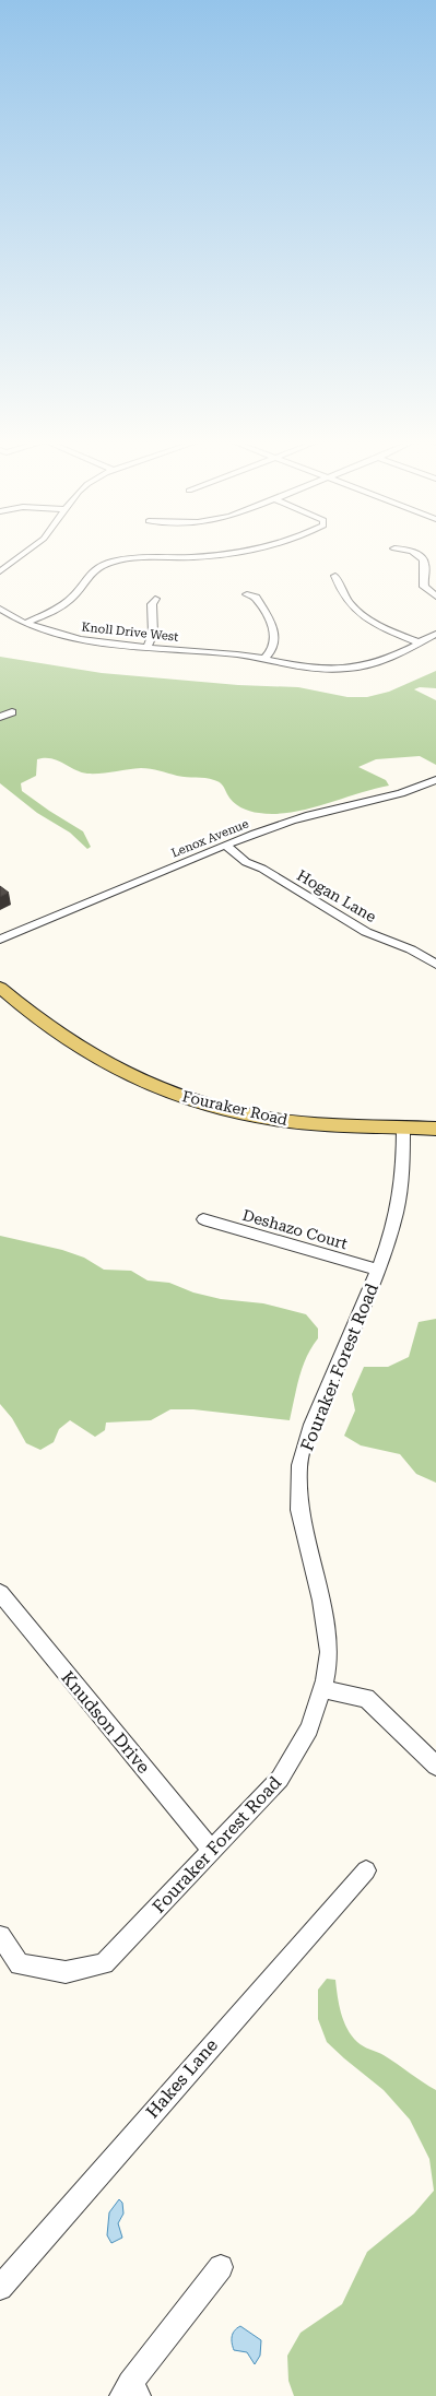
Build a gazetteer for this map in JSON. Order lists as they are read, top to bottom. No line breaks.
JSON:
{"streets":{"main road":["Fouraker Road"],"street":["Knoll Drive West","Lenox Avenue","Hogan Lane","Deshazo Court","Fouraker Forest Road","Knudson Drive","Hakes Lane"]},"crossings":[["Lenox Avenue","Hogan Lane"],["Fouraker Road","Fouraker Forest Road"],["Deshazo Court","Fouraker Forest Road"],["Fouraker Forest Road","Knudson Drive"]]}
